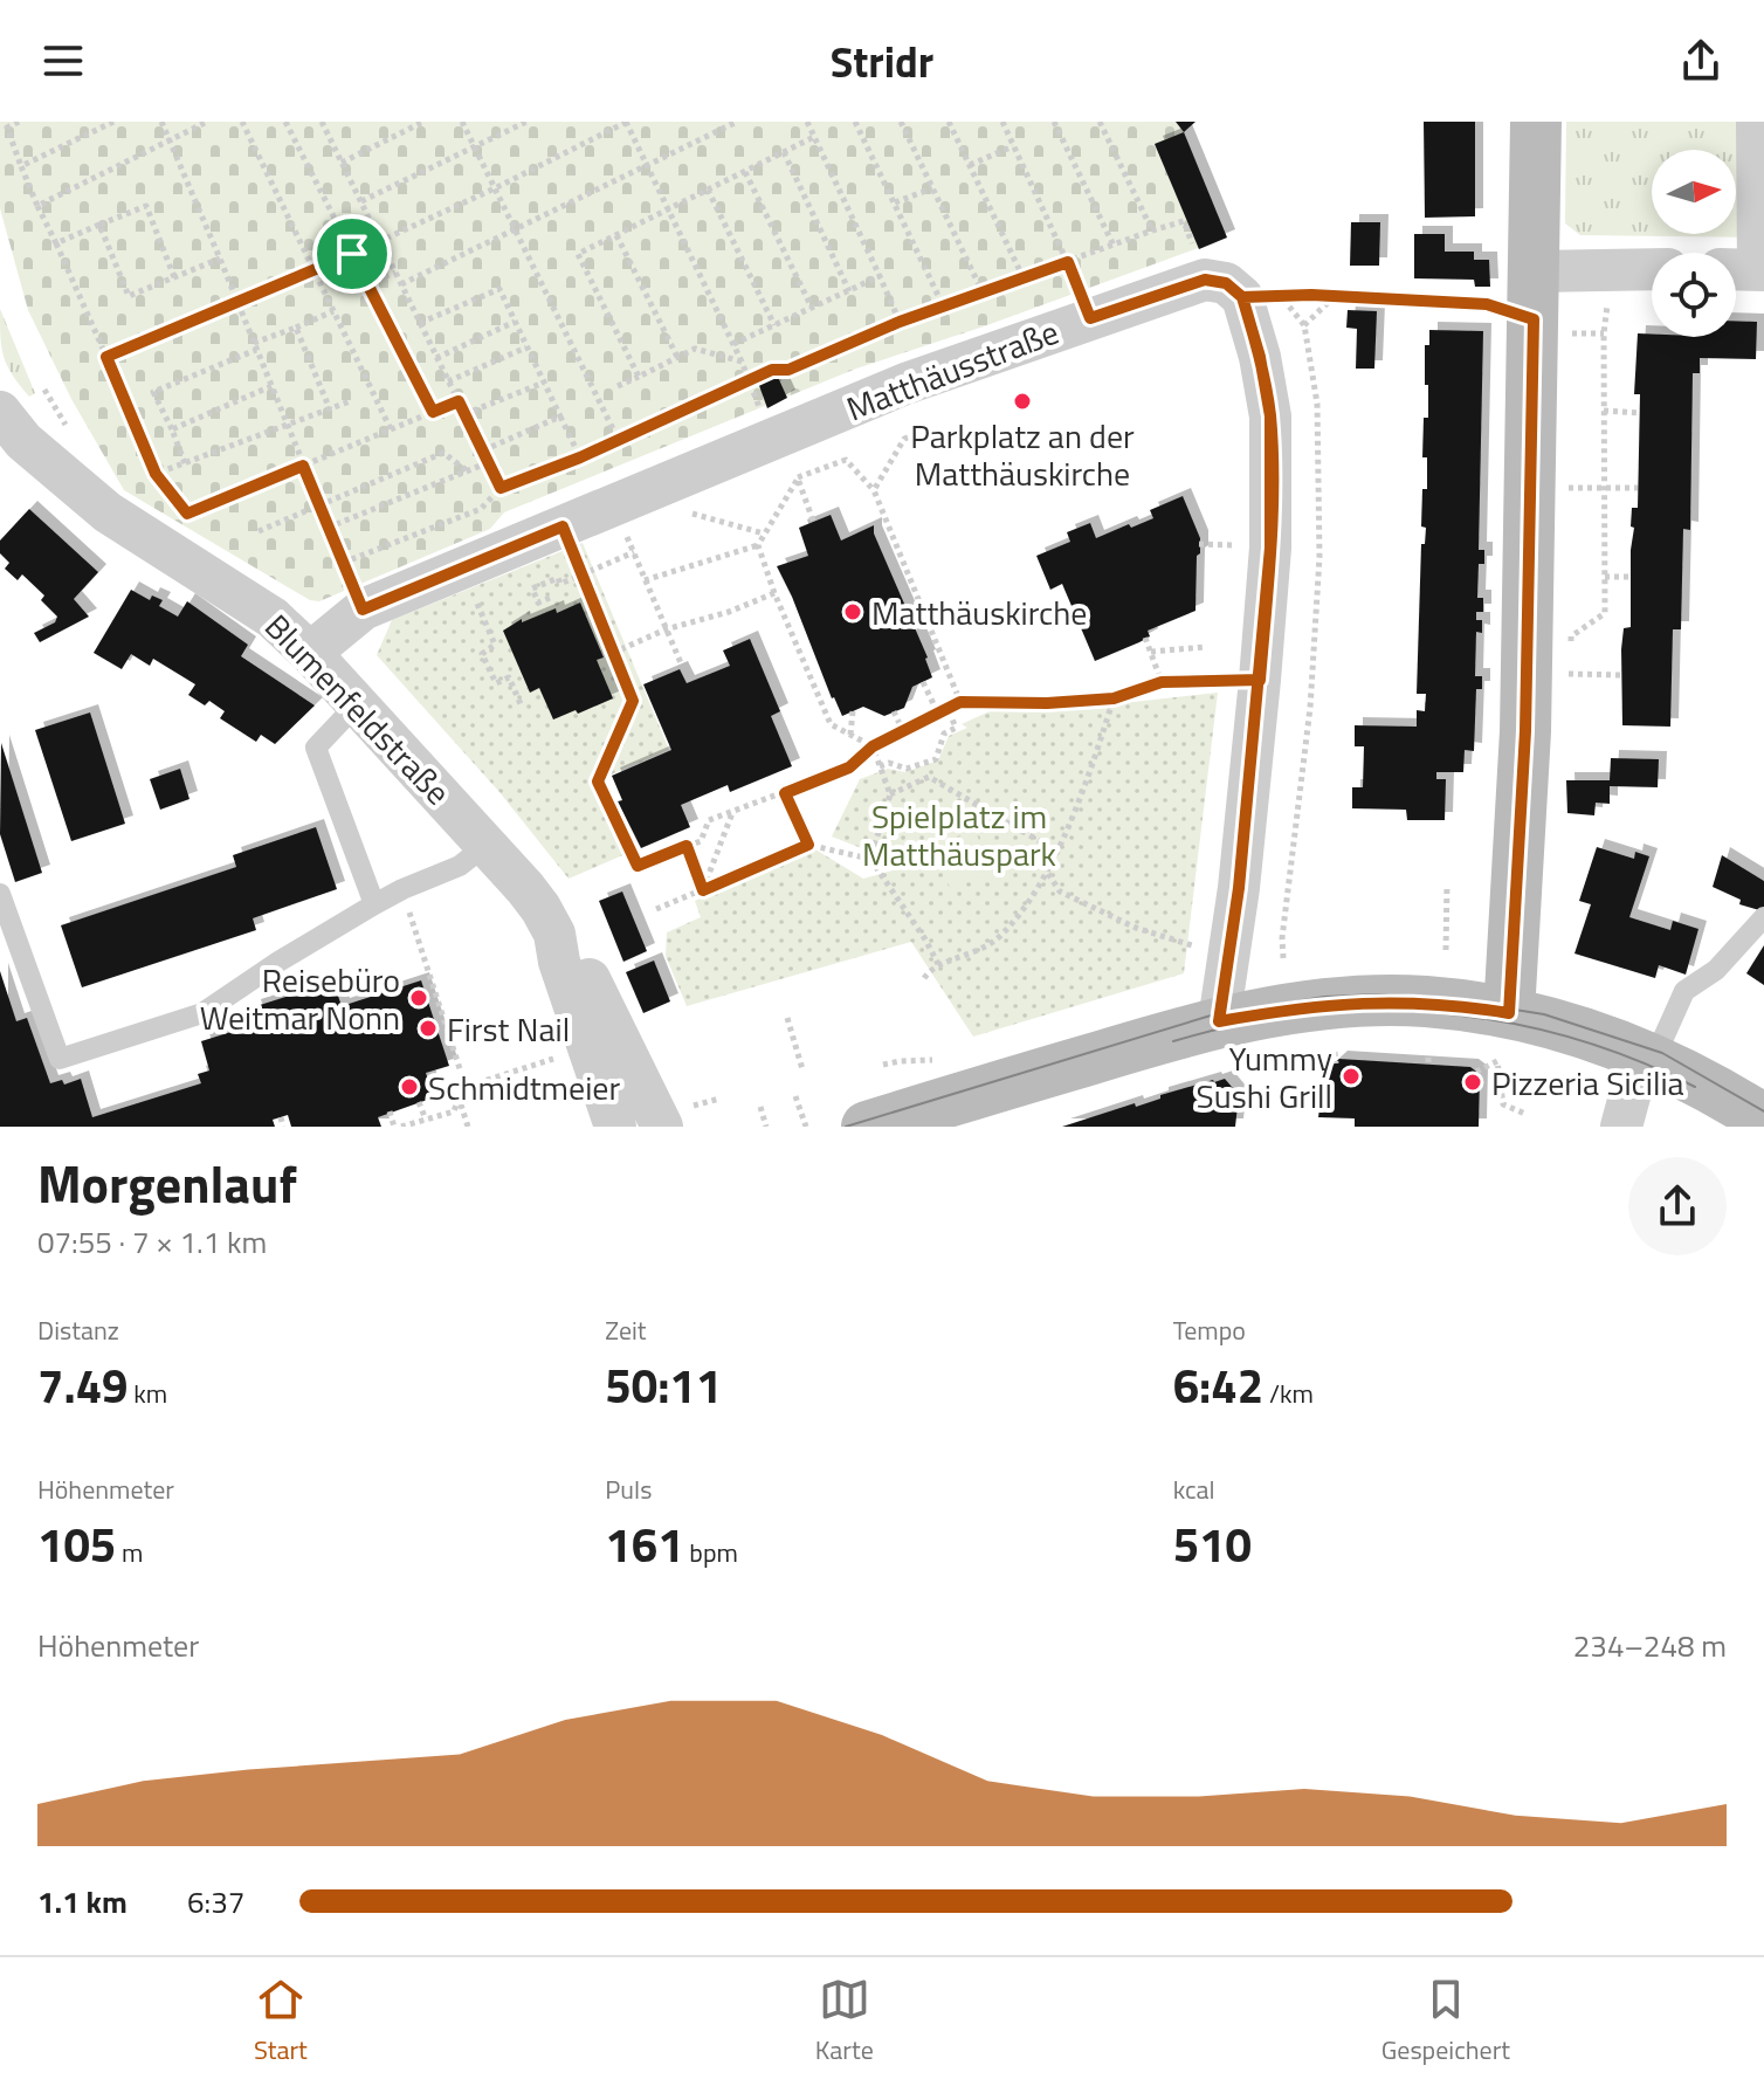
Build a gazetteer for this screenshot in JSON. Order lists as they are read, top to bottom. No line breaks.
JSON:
{"streets":{"street":["Matthäusstraße","Blumenfeldstraße"]},"crossings":[["Matthäusstraße","Blumenfeldstraße"]],"parks":["Spielplatz im Matthäuspark"],"places":["Parkplatz an der Matthäuskirche","Matthäuskirche","Reisebüro Weitmar Nonn","First Nail","Yummy Sushi Grill","Pizzeria Sicilia","Schmidtmeier"],"north":"right","page":{"header":"Stridr","heading":["Morgenlauf","07:55 · 7 × 1.1 km"],"stats":[["Distanz","7.49 km"],["Zeit","50:11"],["Tempo","6:42 /km"],["Höhenmeter","105 m"],["Puls","161 bpm"],["kcal","510"]],"chart":["Höhenmeter","234–248 m"],"list":[{"name":"1.1 km","note":"6:37"}],"tabs":["Start","Karte","Gespeichert"]}}
